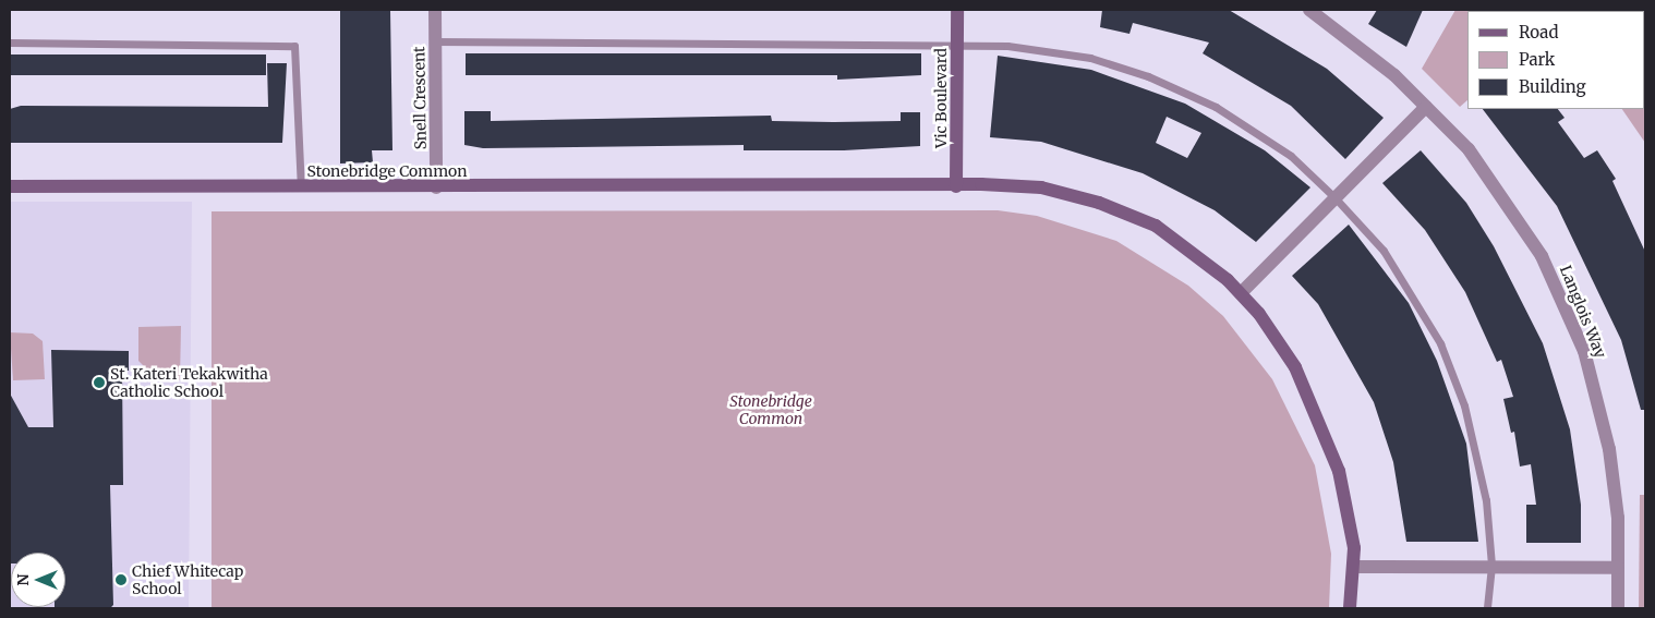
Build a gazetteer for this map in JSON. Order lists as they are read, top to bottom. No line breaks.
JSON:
{"streets":{"street":["Snell Crescent","Vic Boulevard","Stonebridge Common","Langlois Way"]},"crossings":[["Snell Crescent","Stonebridge Common"],["Vic Boulevard","Stonebridge Common"]],"parks":["Stonebridge Common"],"places":["St. Kateri Tekakwitha Catholic School","Chief Whitecap School"],"legend":["Road","Park","Building"],"north":"left"}
